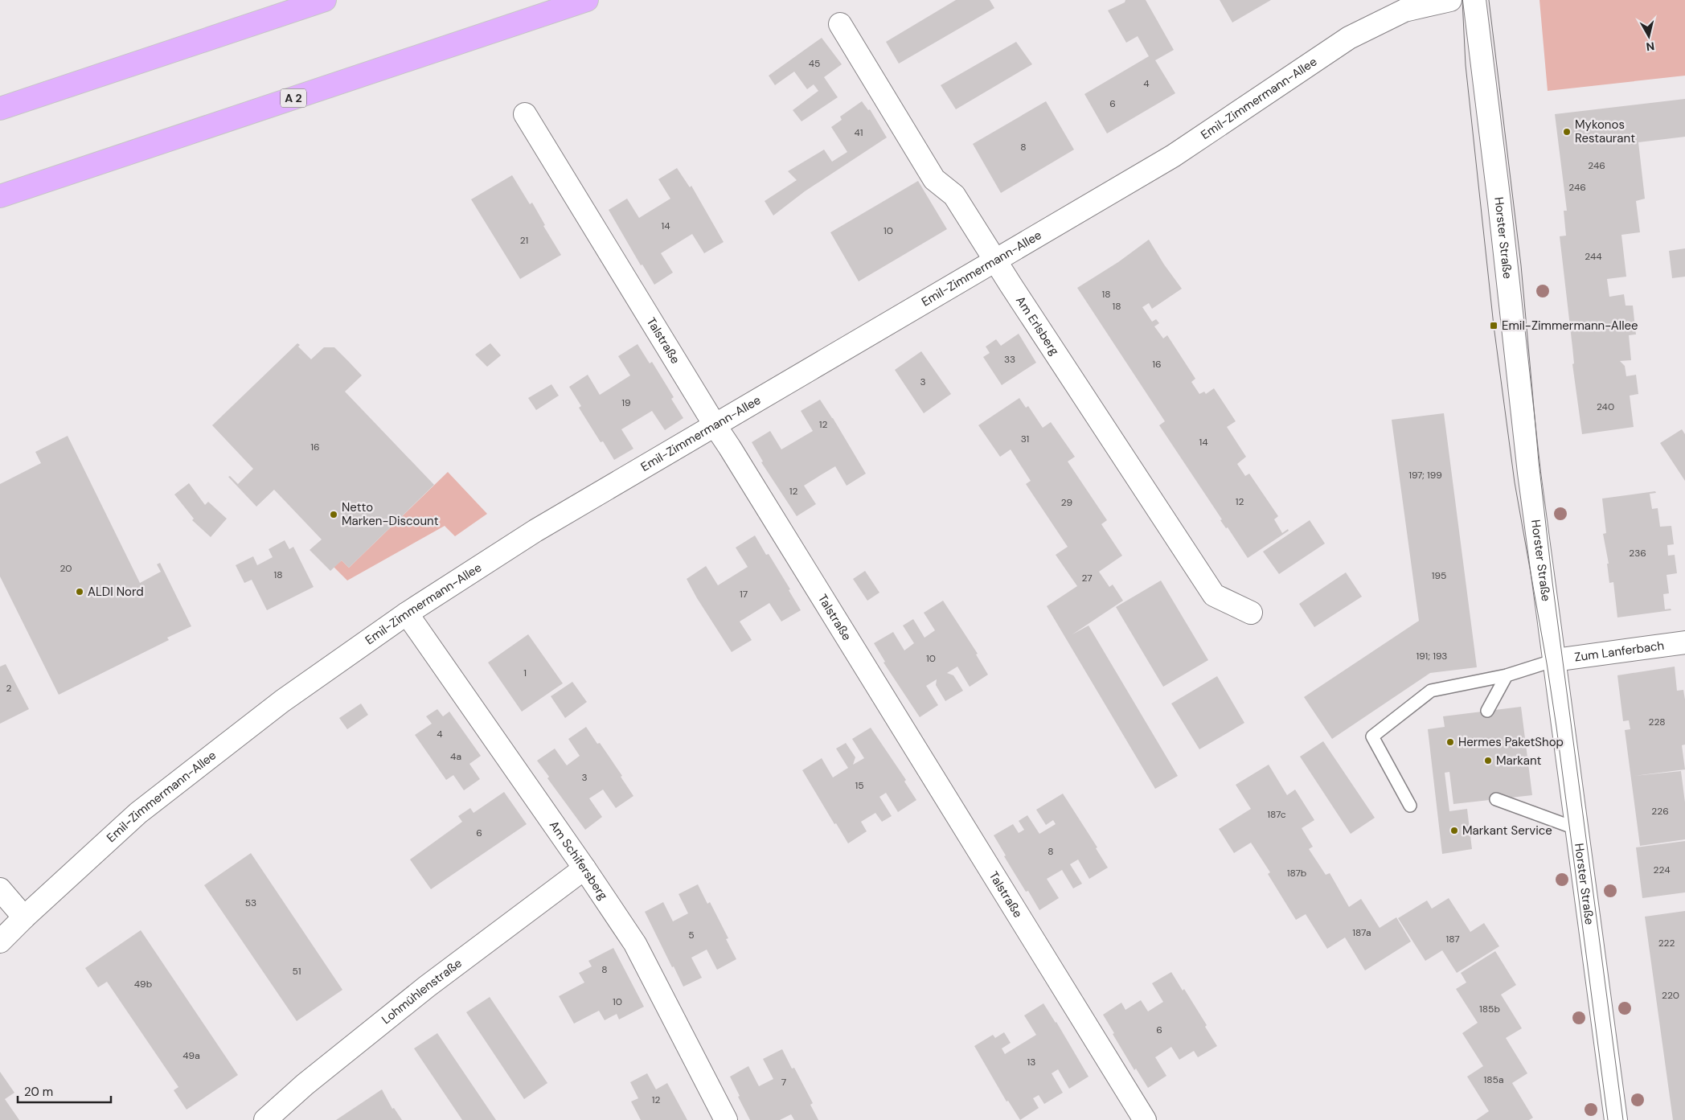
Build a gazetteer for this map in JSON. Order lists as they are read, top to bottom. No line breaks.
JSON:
{"streets":{"highway":["A 2"],"street":["Emil-Zimmermann-Allee","Horster Straße","Am Erlsberg","Talstraße","Zum Lanferbach","Am Schifersberg","Lohmühlenstraße"]},"crossings":[["Emil-Zimmermann-Allee","Am Erlsberg"],["Emil-Zimmermann-Allee","Talstraße"],["Emil-Zimmermann-Allee","Am Schifersberg"],["Horster Straße","Zum Lanferbach"],["Am Schifersberg","Lohmühlenstraße"]],"places":{"other":["Mykonos Restaurant","Netto Marken-Discount","ALDI Nord","Hermes PaketShop","Markant","Markant Service"],"transit":["Emil-Zimmermann-Allee"]},"house_numbers":["45","4","6","41","8","246","246","14","10","21","244","18","18","33","16","3","19","240","12","31","14","16","197; 199","12","12","29","236","20","18","195","27","17","191; 193","10","1","2","228","4","4a","3","15","226","187c","6","8","224","187b","53","187a","5","187","222","8","51","49b","220","10","185b","6","49a","13","185a","7","12"],"scale_bar":"20 m","north":"bottom"}
